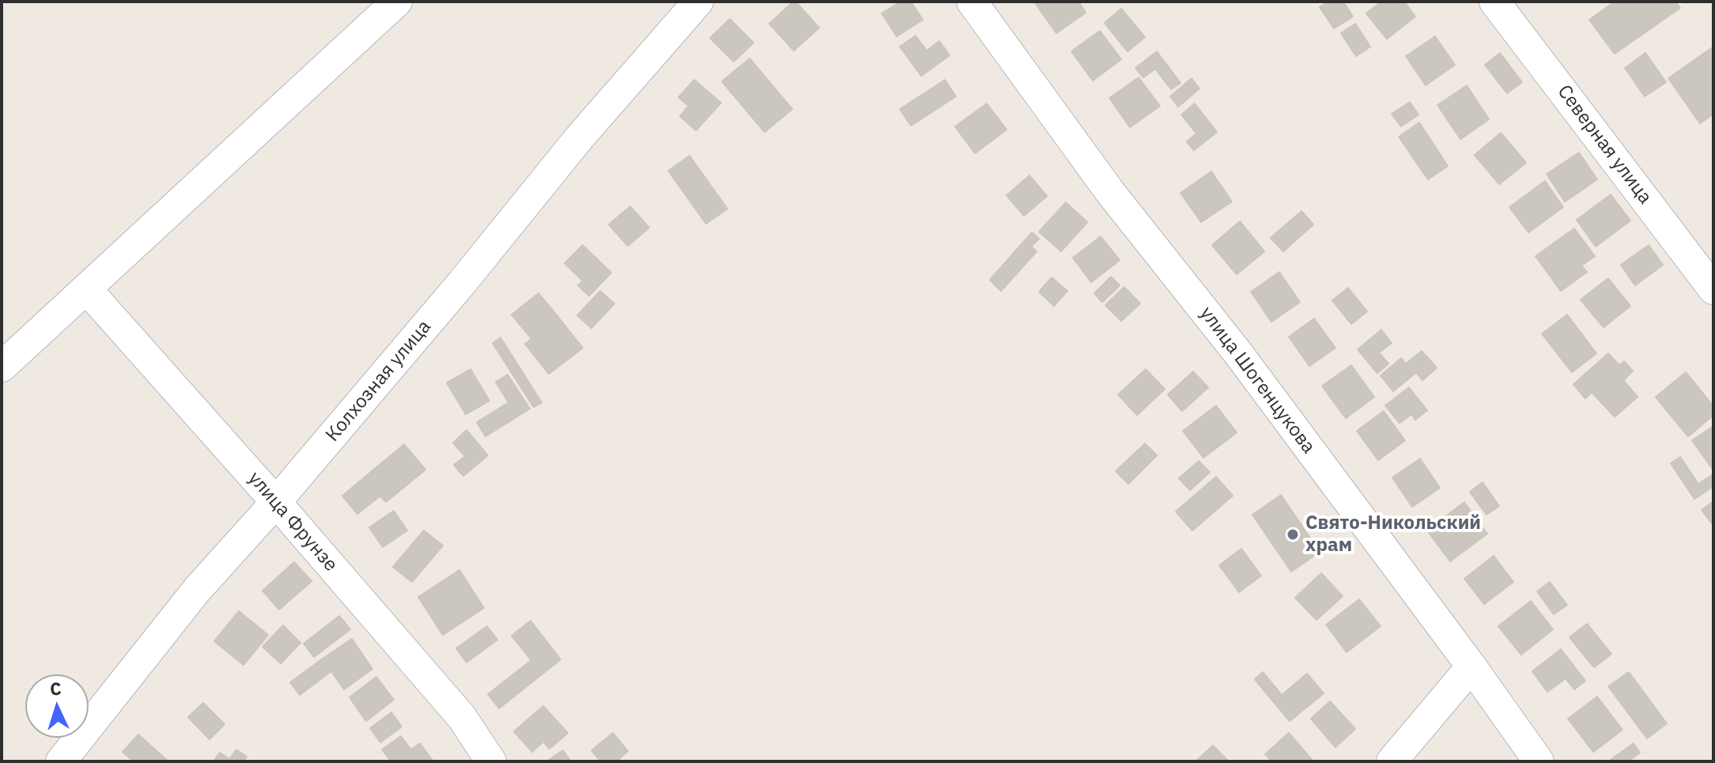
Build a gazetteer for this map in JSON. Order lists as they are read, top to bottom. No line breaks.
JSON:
{"streets":{"street":["Северная улица","улица Шогенцукова","Колхозная улица","улица Фрунзе"]},"crossings":[["Колхозная улица","улица Фрунзе"]],"places":["Свято-Никольский храм"],"north":"top"}
